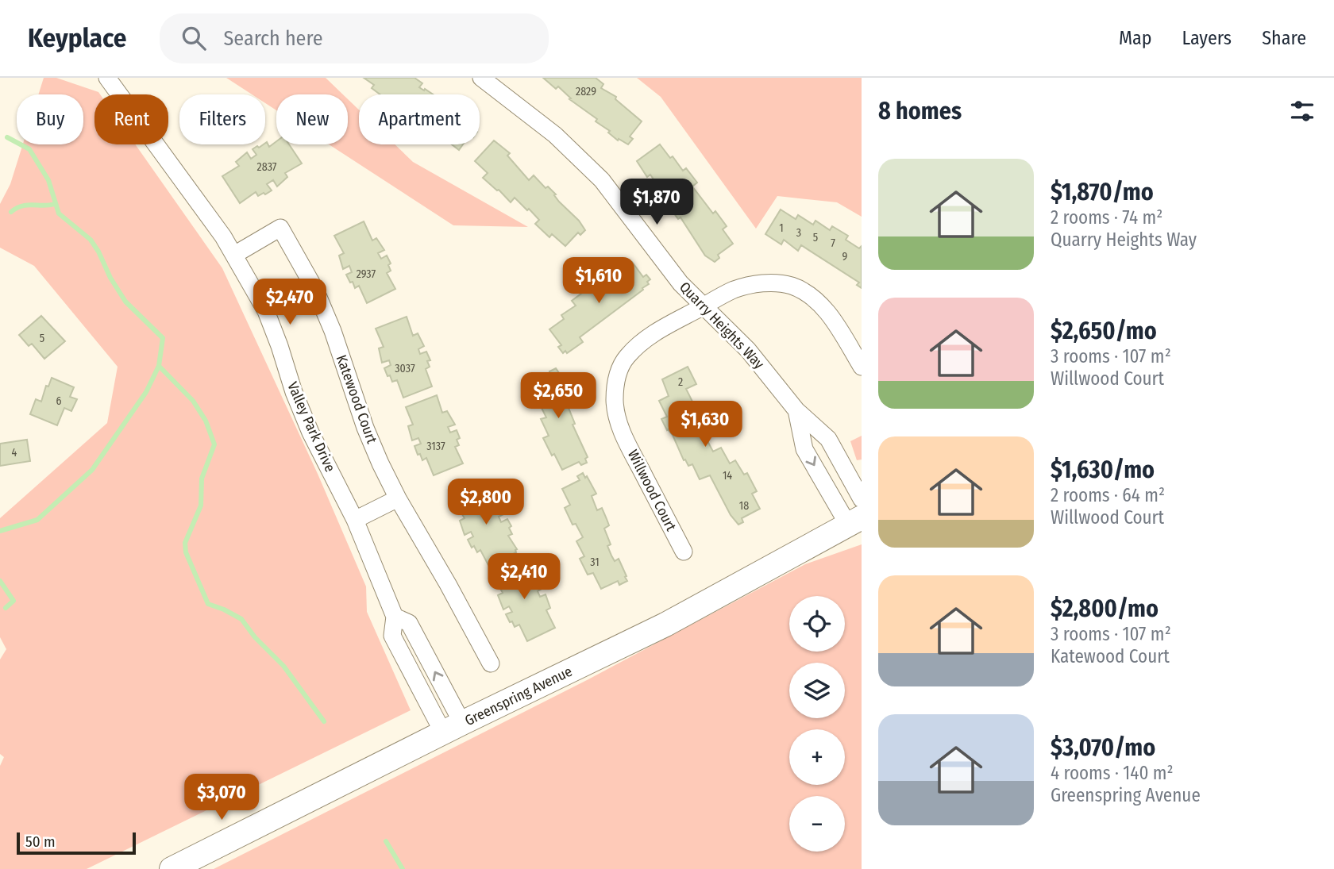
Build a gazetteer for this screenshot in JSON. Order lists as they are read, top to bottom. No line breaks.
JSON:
{"streets":{"main road":["Greenspring Avenue"],"street":["Quarry Heights Way","Katewood Court","Valley Park Drive","Willwood Court"]},"crossings":[["Quarry Heights Way","Willwood Court"],["Quarry Heights Way","Greenspring Avenue"],["Katewood Court","Valley Park Drive"],["Valley Park Drive","Greenspring Avenue"]],"house_numbers":["2829","2837","1","3","5","7","9","2937","5","3037","2","6","3137","4","14","18","31"],"scale_bar":"50 m","page":{"header":"Keyplace","search":"Search here","nav":["Map","Layers","Share"],"heading":"8 homes","chip":["Buy","Rent","Filters","New","Apartment"],"list":[{"name":"$1,870/mo","note":"2 rooms · 74 m² · Quarry Heights Way"},{"name":"$2,650/mo","note":"3 rooms · 107 m² · Willwood Court"},{"name":"$1,630/mo","note":"2 rooms · 64 m² · Willwood Court"},{"name":"$2,800/mo","note":"3 rooms · 107 m² · Katewood Court"},{"name":"$3,070/mo","note":"4 rooms · 140 m² · Greenspring Avenue"}],"price":["$1,870","$1,610","$2,470","$2,650","$1,630","$2,800","$2,410","$3,070"],"map_buttons":["+","−"],"scale":"50 m"}}
